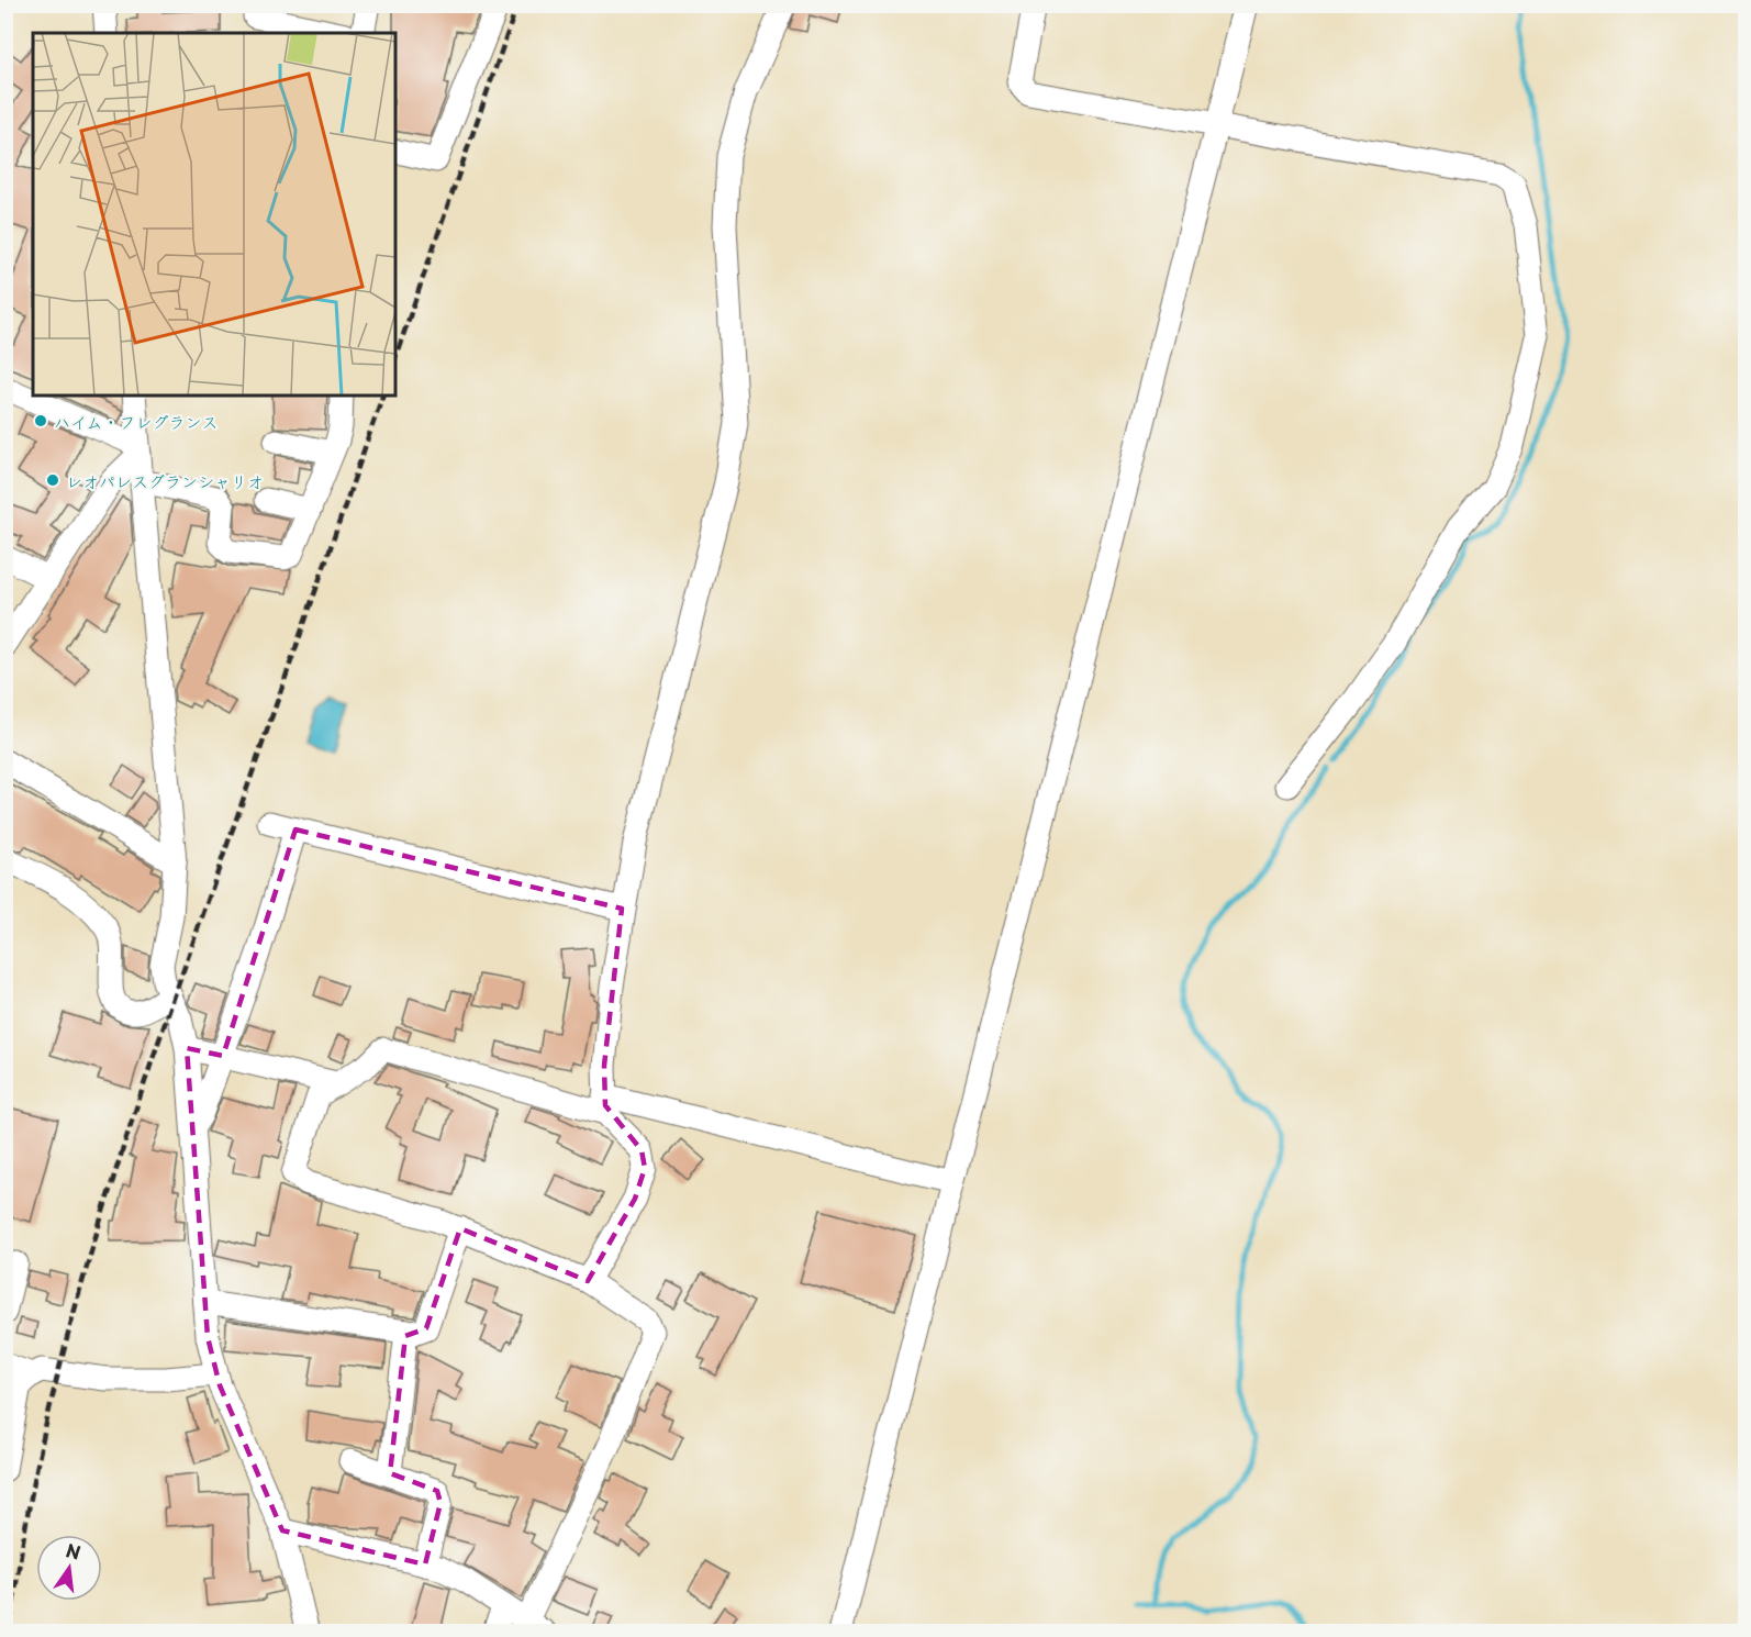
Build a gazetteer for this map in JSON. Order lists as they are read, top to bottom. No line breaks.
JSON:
{"places":["ハイム・フレグランス","レオパレスグランシャリオ"],"north":"top"}
